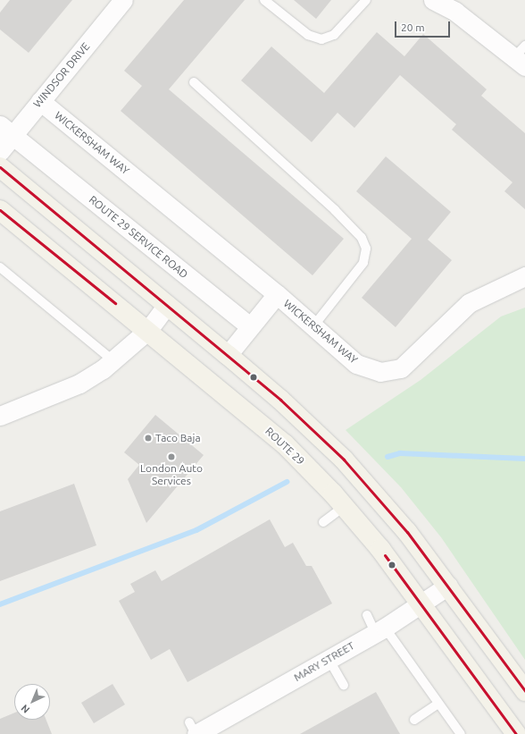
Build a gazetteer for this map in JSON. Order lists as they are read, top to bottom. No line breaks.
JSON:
{"streets":{"main road":["ROUTE 29"],"street":["WINDSOR DRIVE","WICKERSHAM WAY","ROUTE 29 SERVICE ROAD","MARY STREET"]},"crossings":[["WINDSOR DRIVE","WICKERSHAM WAY"],["WINDSOR DRIVE","ROUTE 29 SERVICE ROAD"],["WICKERSHAM WAY","ROUTE 29 SERVICE ROAD"],["ROUTE 29","MARY STREET"]],"places":["Taco Baja","London Auto Services"],"scale_bar":"20 m","north":"bottom left"}
